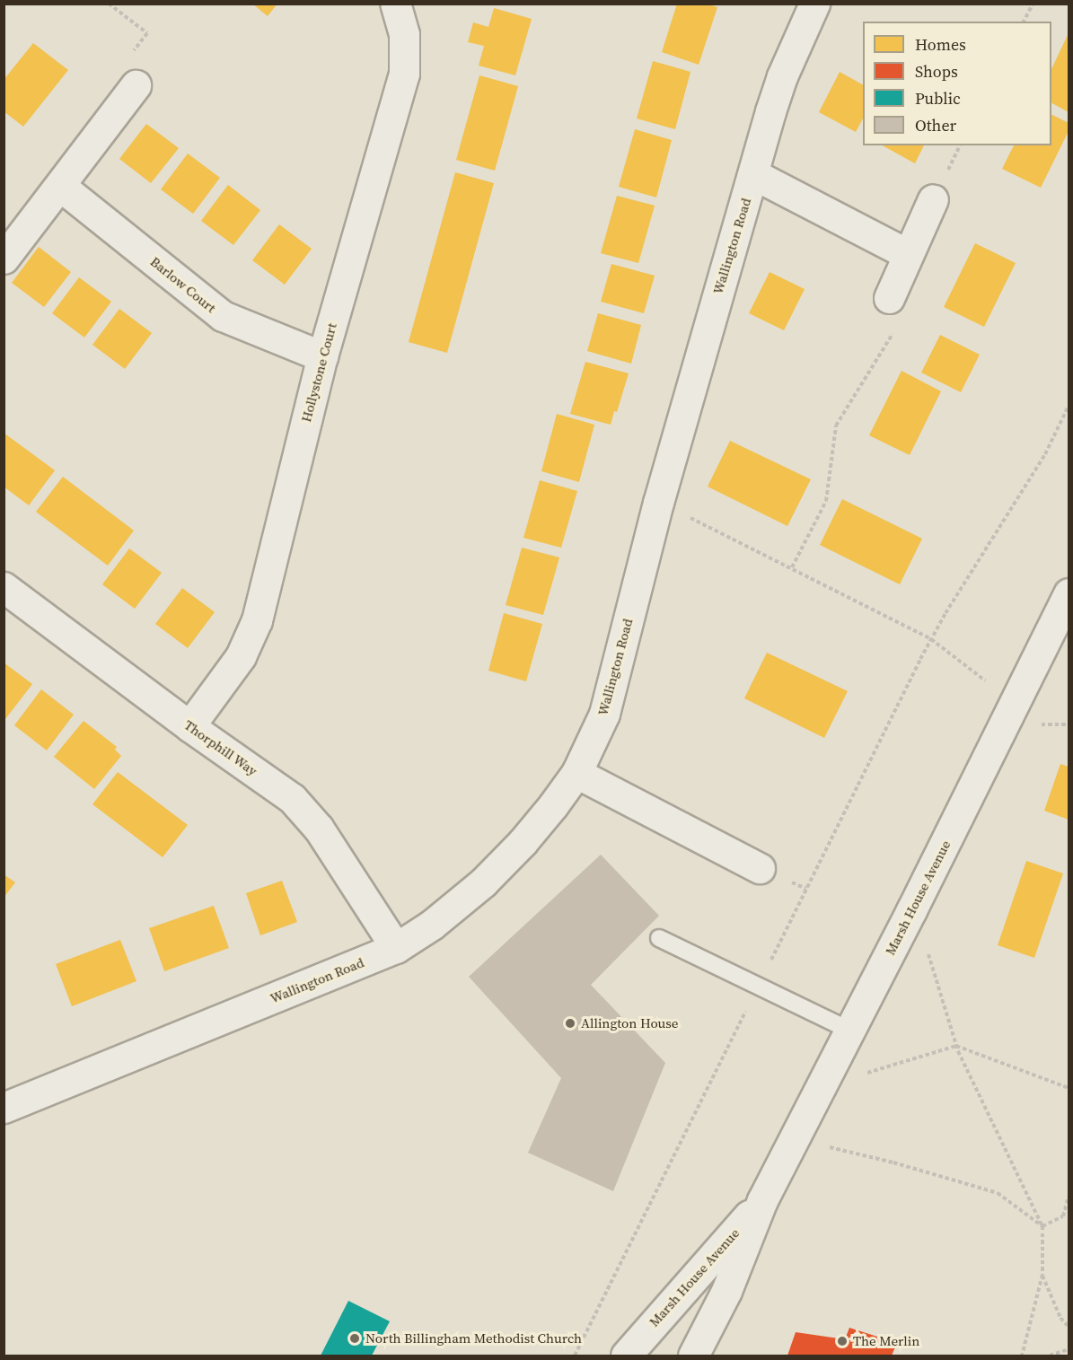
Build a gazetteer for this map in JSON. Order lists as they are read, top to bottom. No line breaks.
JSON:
{"streets":{"street":["Wallington Road","Barlow Court","Hollystone Court","Thorphill Way","Marsh House Avenue"]},"crossings":[["Wallington Road","Thorphill Way"],["Barlow Court","Hollystone Court"],["Hollystone Court","Thorphill Way"]],"places":["Allington House","North Billingham Methodist Church","The Merlin"],"legend":["Homes","Shops","Public","Other"]}
